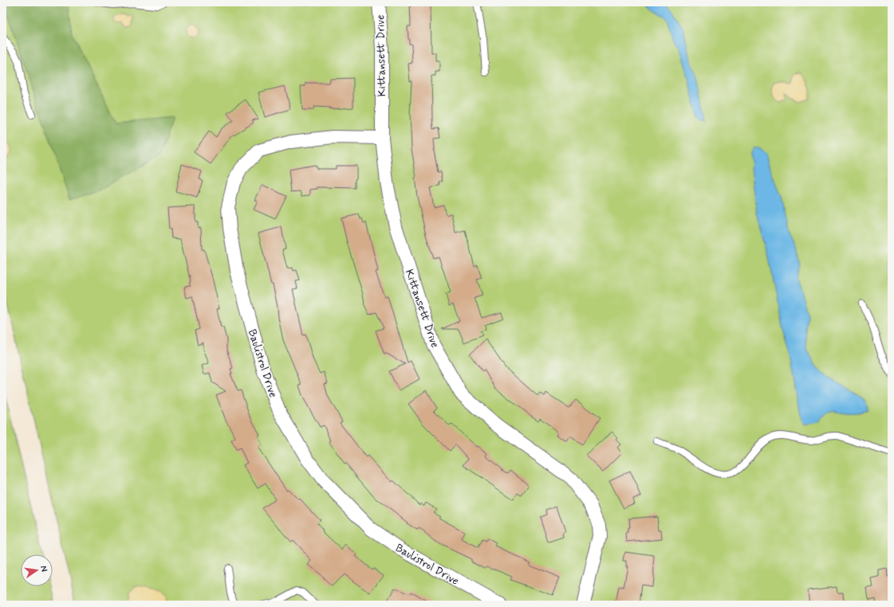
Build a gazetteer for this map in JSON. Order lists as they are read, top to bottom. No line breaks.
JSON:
{"streets":{"street":["Kittansett Drive","Baulistrol Drive"]},"crossings":[["Kittansett Drive","Baulistrol Drive"]],"north":"right"}
